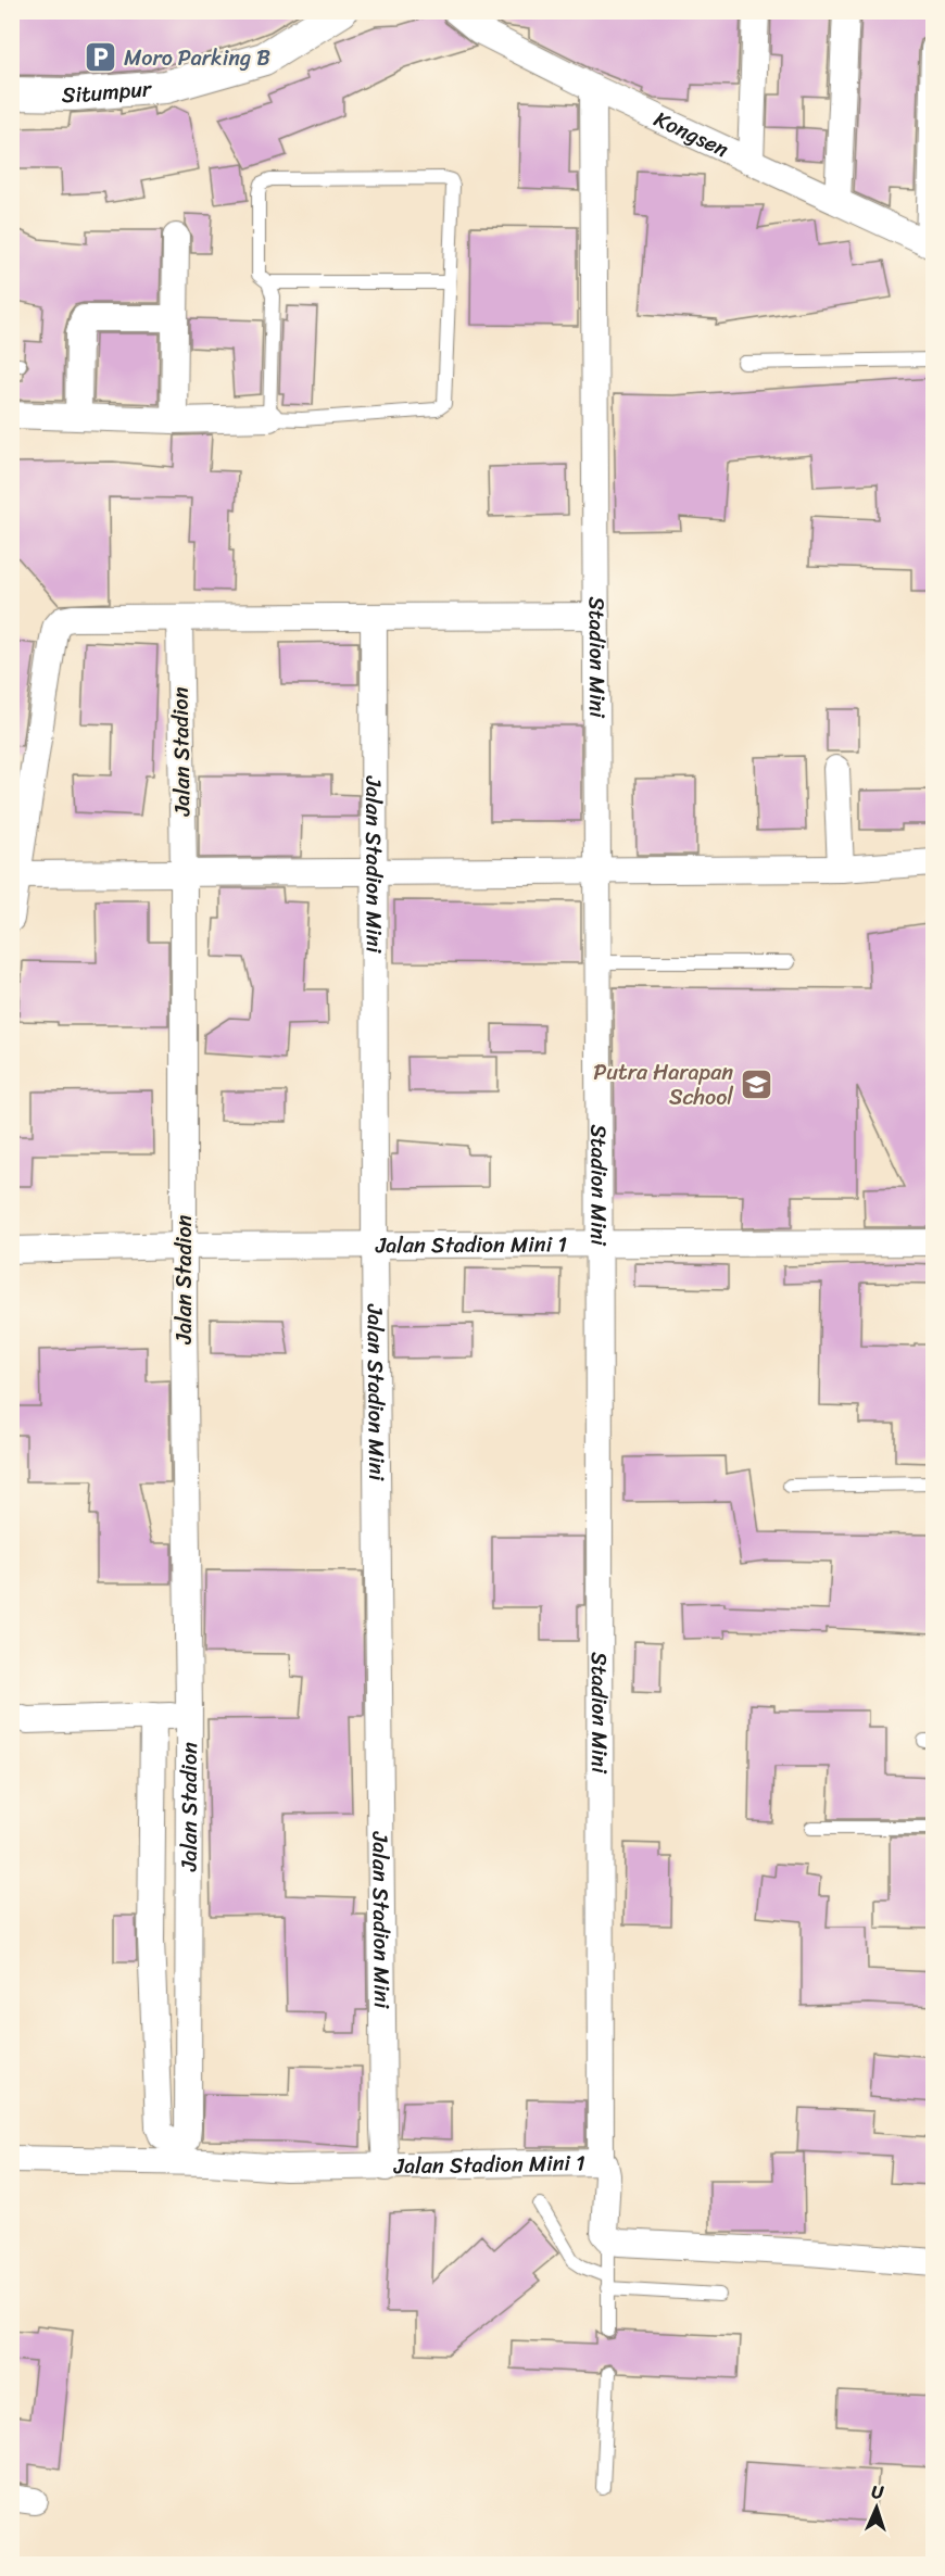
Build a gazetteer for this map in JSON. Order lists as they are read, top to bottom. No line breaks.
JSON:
{"streets":{"street":["Situmpur","Kongsen","Stadion Mini","Jalan Stadion","Jalan Stadion Mini","Jalan Stadion Mini 1"]},"crossings":[["Kongsen","Stadion Mini"],["Stadion Mini","Jalan Stadion Mini 1"],["Jalan Stadion","Jalan Stadion Mini 1"],["Jalan Stadion Mini","Jalan Stadion Mini 1"]],"places":{"parking":["Moro Parking B"],"school or university":["Putra Harapan School"]},"north":"top"}
